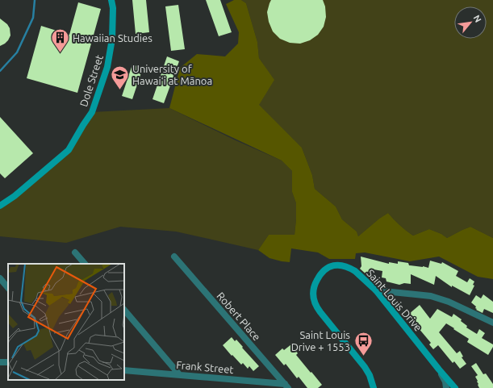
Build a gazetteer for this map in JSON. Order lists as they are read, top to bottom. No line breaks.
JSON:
{"streets":{"street":["Dole Street","Saint Louis Drive","Robert Place","Frank Street"]},"crossings":[["Robert Place","Frank Street"]],"places":{"building":["Hawaiian Studies"],"school or university":["University of Hawaiʻi at Mānoa"],"bus stop":["Saint Louis Drive + 1553"]},"north":"top right"}
